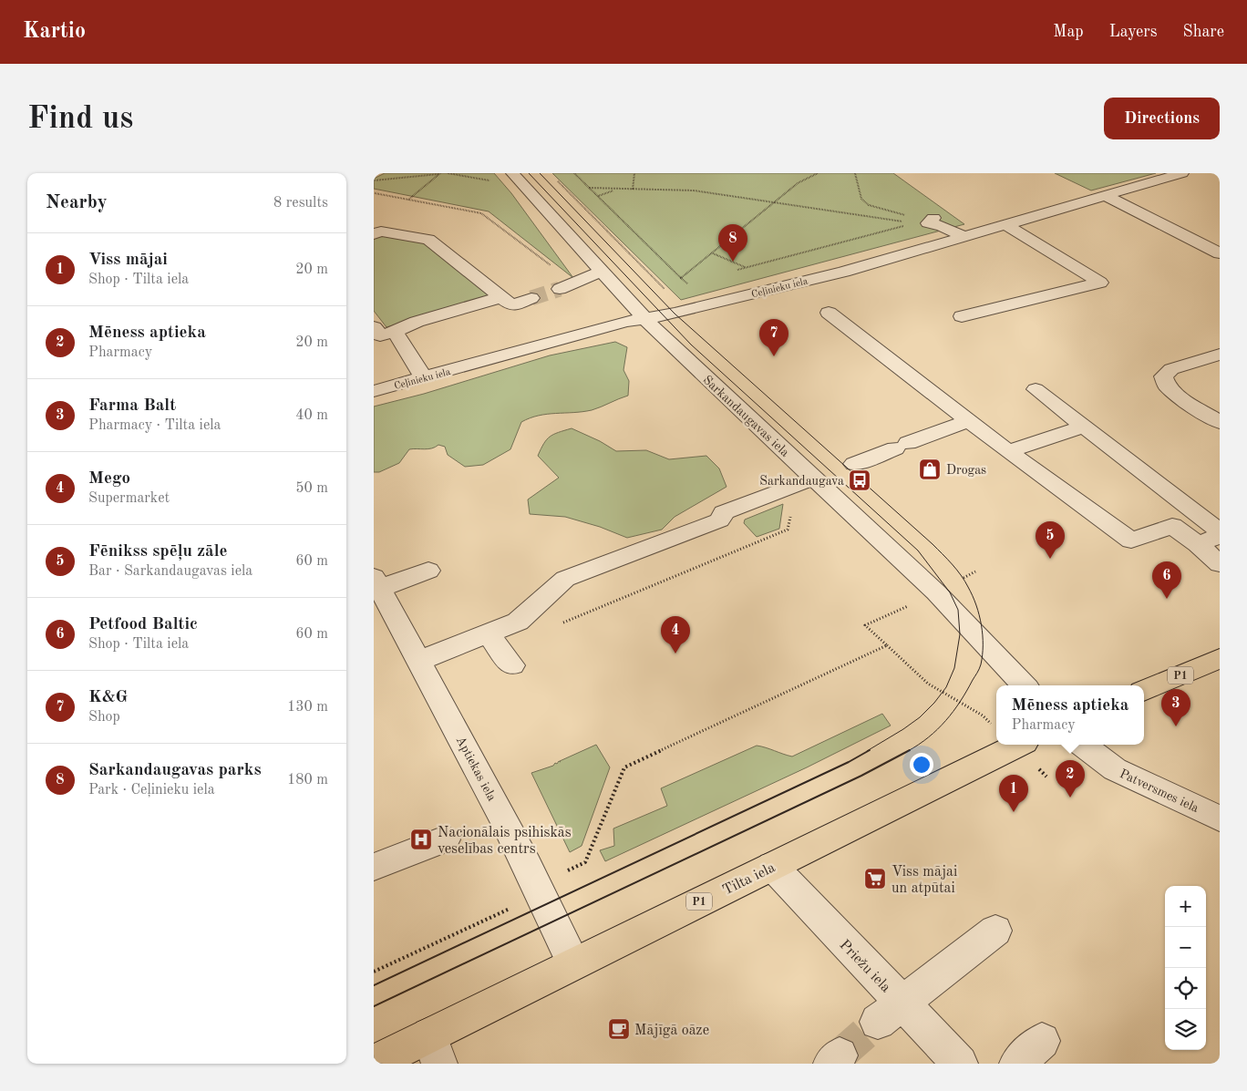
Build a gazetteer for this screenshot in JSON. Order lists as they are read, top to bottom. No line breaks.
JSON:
{"streets":{"main road":["P1","Tilta iela"],"street":["Ceļinieku iela","Sarkandaugavas iela","Aptiekas iela","Patversmes iela","Priežu iela"]},"crossings":[["Ceļinieku iela","Sarkandaugavas iela"],["Aptiekas iela","Tilta iela"],["Tilta iela","Priežu iela"]],"places":{"shop":["Drogas"],"bus stop":["Sarkandaugava"],"hospital":["Nacionālais psihiskās veselības centrs"],"supermarket":["Viss mājai un atpūtai"],"cafe":["Mājīgā oāze"]},"page":{"header":"Kartio","nav":["Map","Layers","Share"],"buttons":"Directions","title":"Find us","heading":["Nearby","8 results"],"pins":["8","7","5","6","4","3","2","1"],"list":[{"mark":"1","name":"Viss mājai","note":"Shop · Tilta iela","value":"20 m"},{"mark":"2","name":"Mēness aptieka","note":"Pharmacy","value":"20 m"},{"mark":"3","name":"Farma Balt","note":"Pharmacy · Tilta iela","value":"40 m"},{"mark":"4","name":"Mego","note":"Supermarket","value":"50 m"},{"mark":"5","name":"Fēnikss spēļu zāle","note":"Bar · Sarkandaugavas iela","value":"60 m"},{"mark":"6","name":"Petfood Baltic","note":"Shop · Tilta iela","value":"60 m"},{"mark":"7","name":"K&G","note":"Shop","value":"130 m"},{"mark":"8","name":"Sarkandaugavas parks","note":"Park · Ceļinieku iela","value":"180 m"}],"popup":["Mēness aptieka","Pharmacy"],"map_buttons":["+","−"]}}
